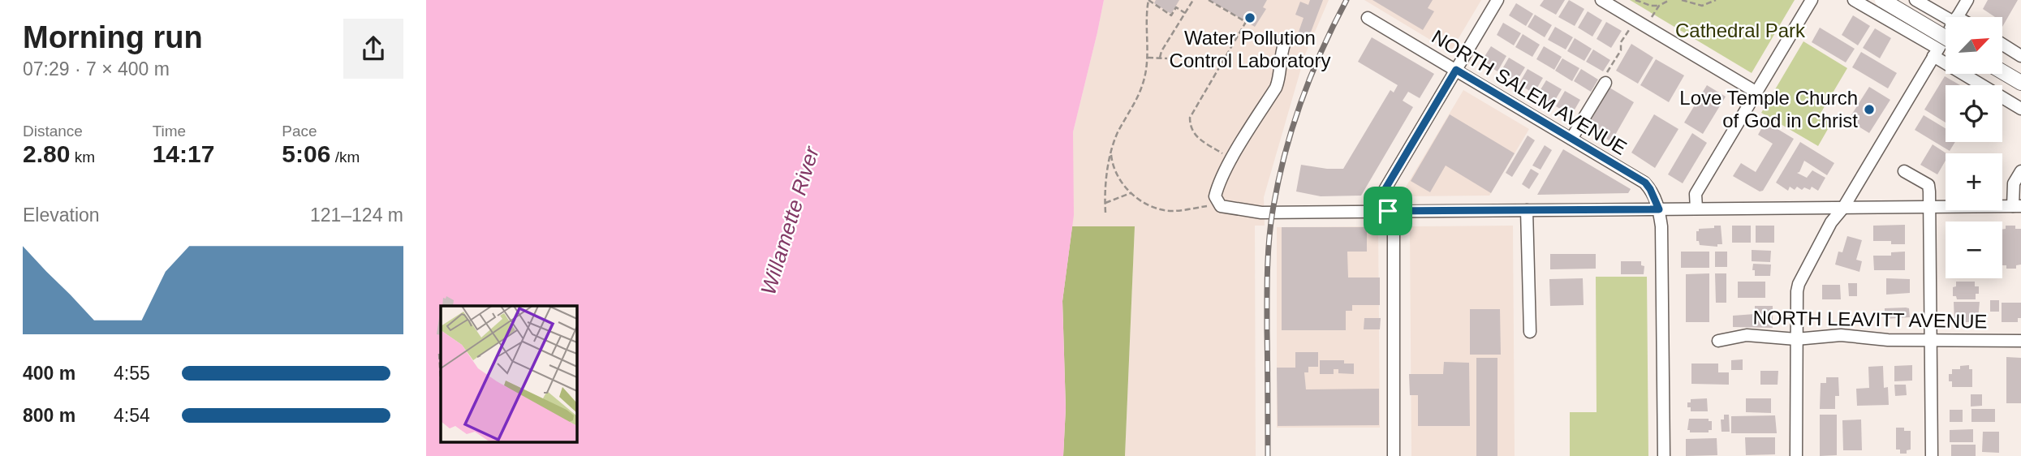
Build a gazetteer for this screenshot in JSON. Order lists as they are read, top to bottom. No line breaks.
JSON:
{"streets":{"street":["NORTH SALEM AVENUE","NORTH LEAVITT AVENUE"]},"water":["Willamette River"],"parks":["Cathedral Park"],"places":["Water Pollution Control Laboratory","Love Temple Church of God in Christ"],"north":"top right","page":{"heading":["Morning run","07:29 · 7 × 400 m"],"map_buttons":["+","−"],"stats":[["Distance","2.80 km"],["Time","14:17"],["Pace","5:06 /km"]],"chart":["Elevation","121–124 m"],"list":[{"name":"400 m","note":"4:55"},{"name":"800 m","note":"4:54"}]}}
